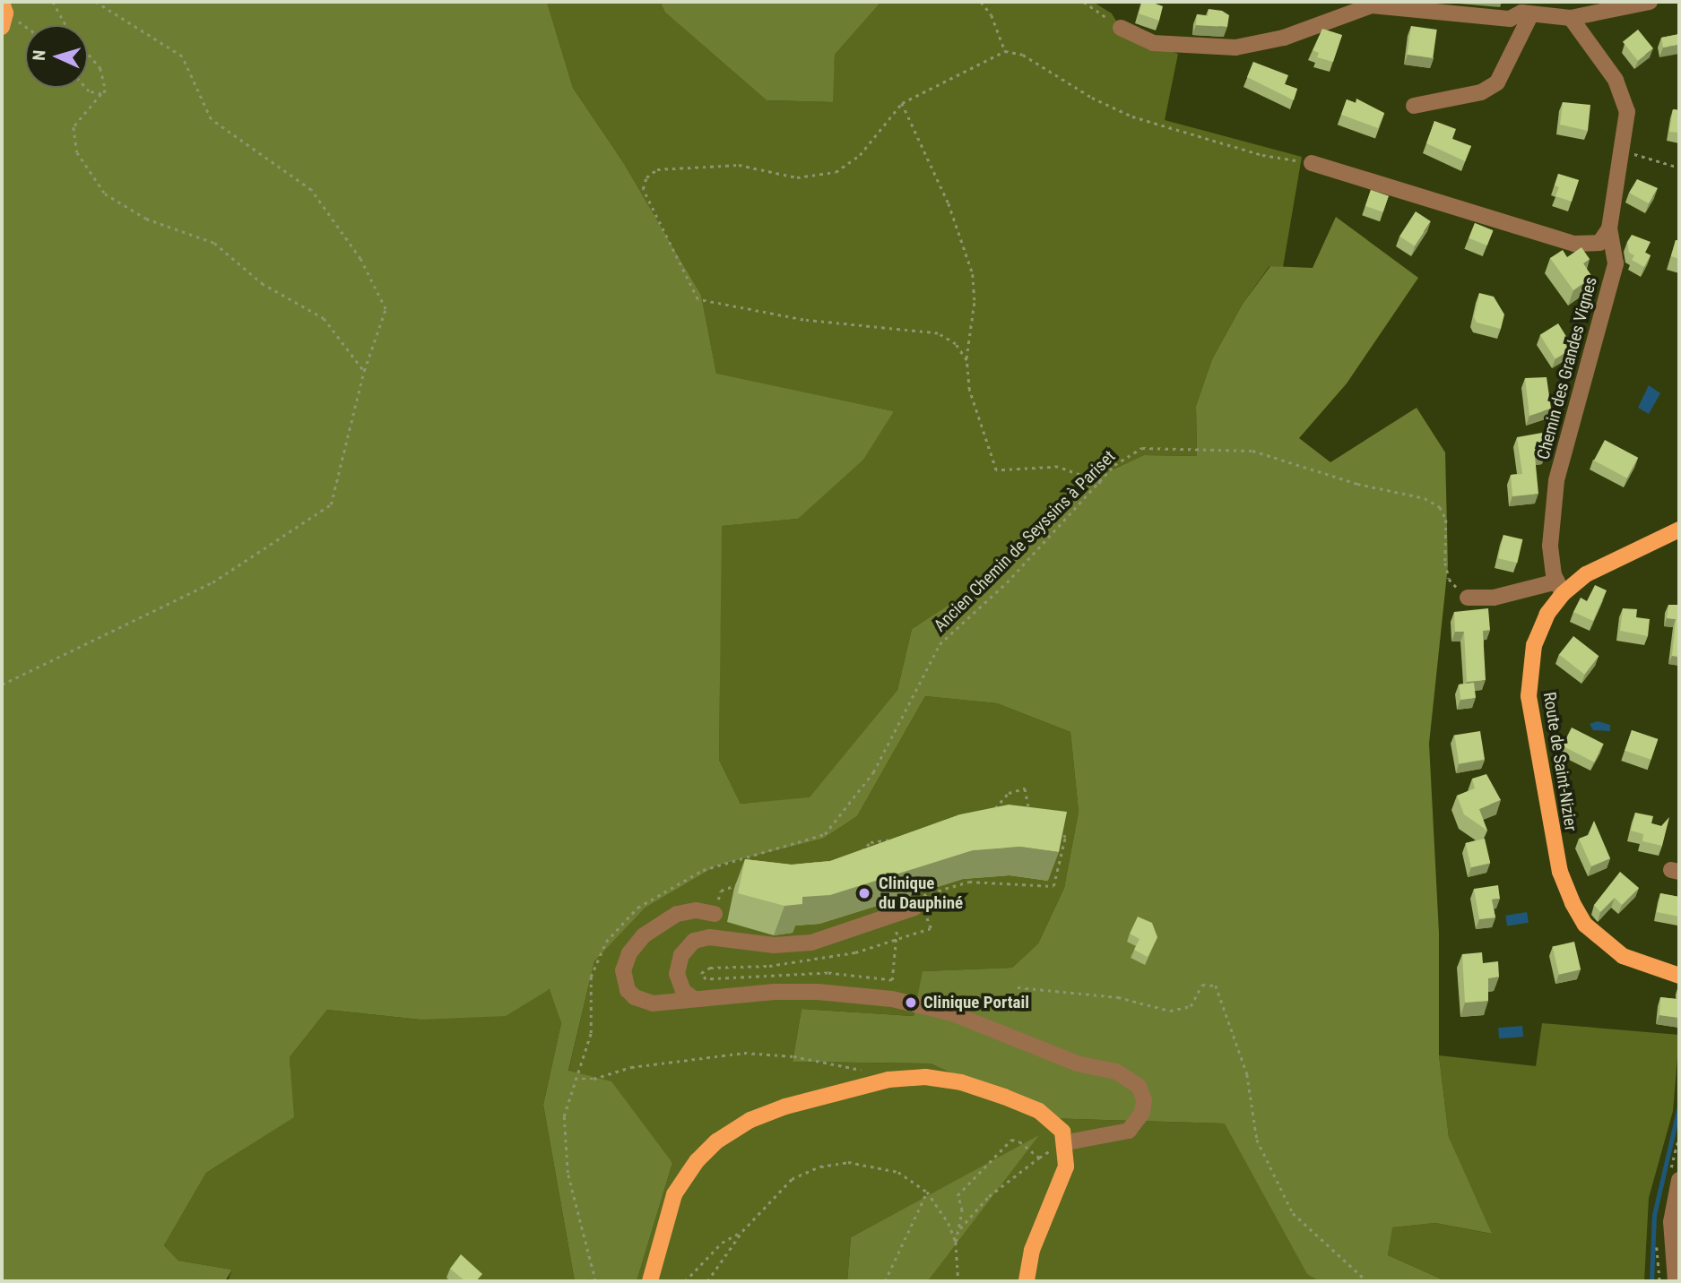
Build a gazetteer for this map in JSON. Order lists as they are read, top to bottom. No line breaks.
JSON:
{"streets":{"main road":["Route de Saint-Nizier"],"street":["Chemin des Grandes Vignes"],"path":["Ancien Chemin de Seyssins à Pariset"]},"crossings":[["Chemin des Grandes Vignes","Route de Saint-Nizier"]],"places":["Clinique du Dauphiné","Clinique Portail"],"north":"left"}
